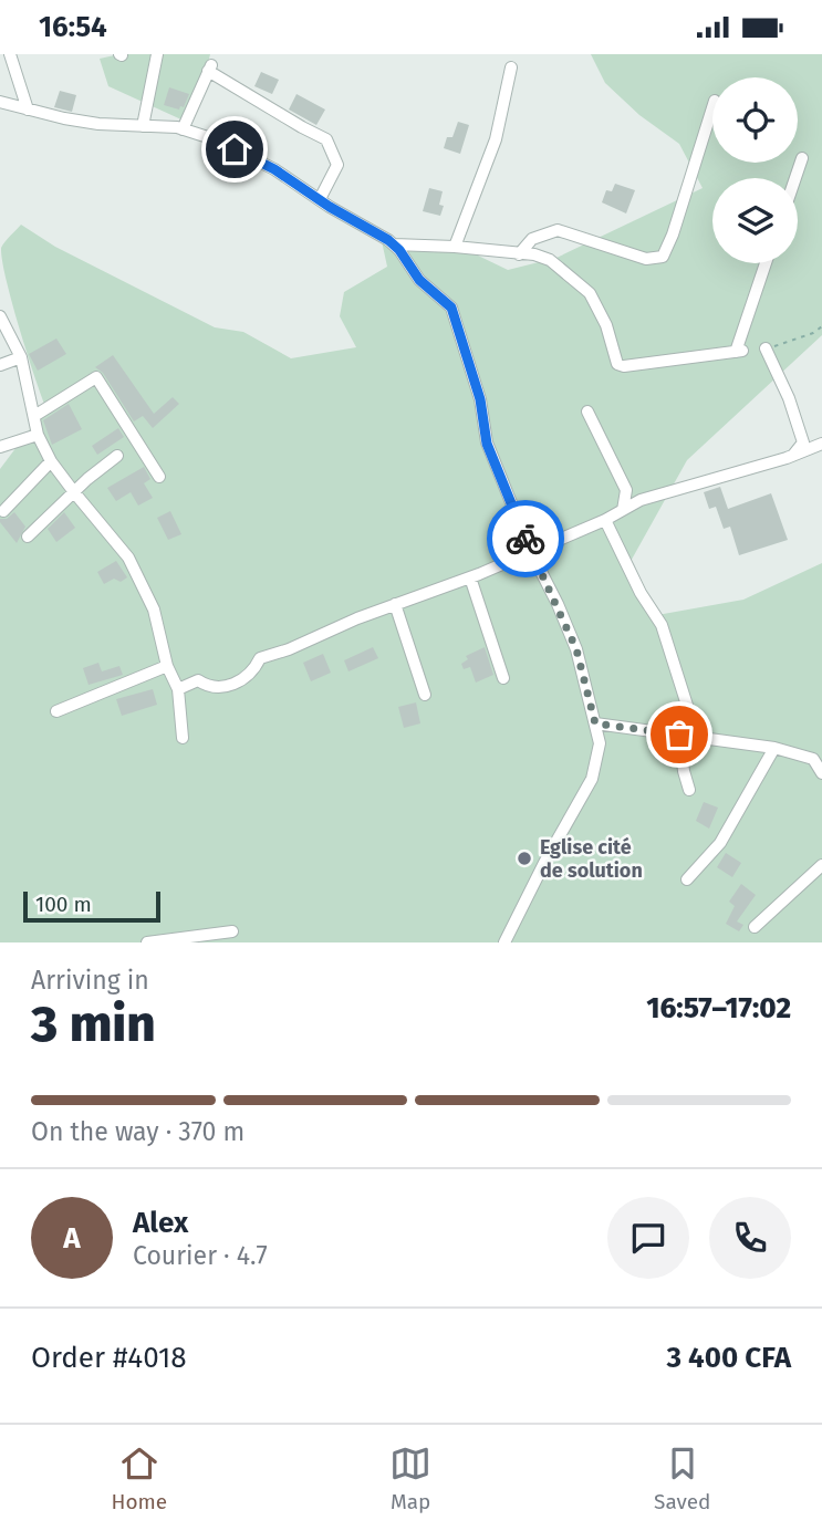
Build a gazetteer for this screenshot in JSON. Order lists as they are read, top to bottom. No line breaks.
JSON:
{"places":["Eglise cité de solution"],"scale_bar":"100 m","page":{"status":"16:54","scale":"100 m","heading":["3 min","Arriving in","16:57–17:02"],"panel":["Alex","Courier · 4.7","Order #4018","3 400 CFA"],"bar":"On the way · 370 m","round":"A","tabs":["Home","Map","Saved"]}}
